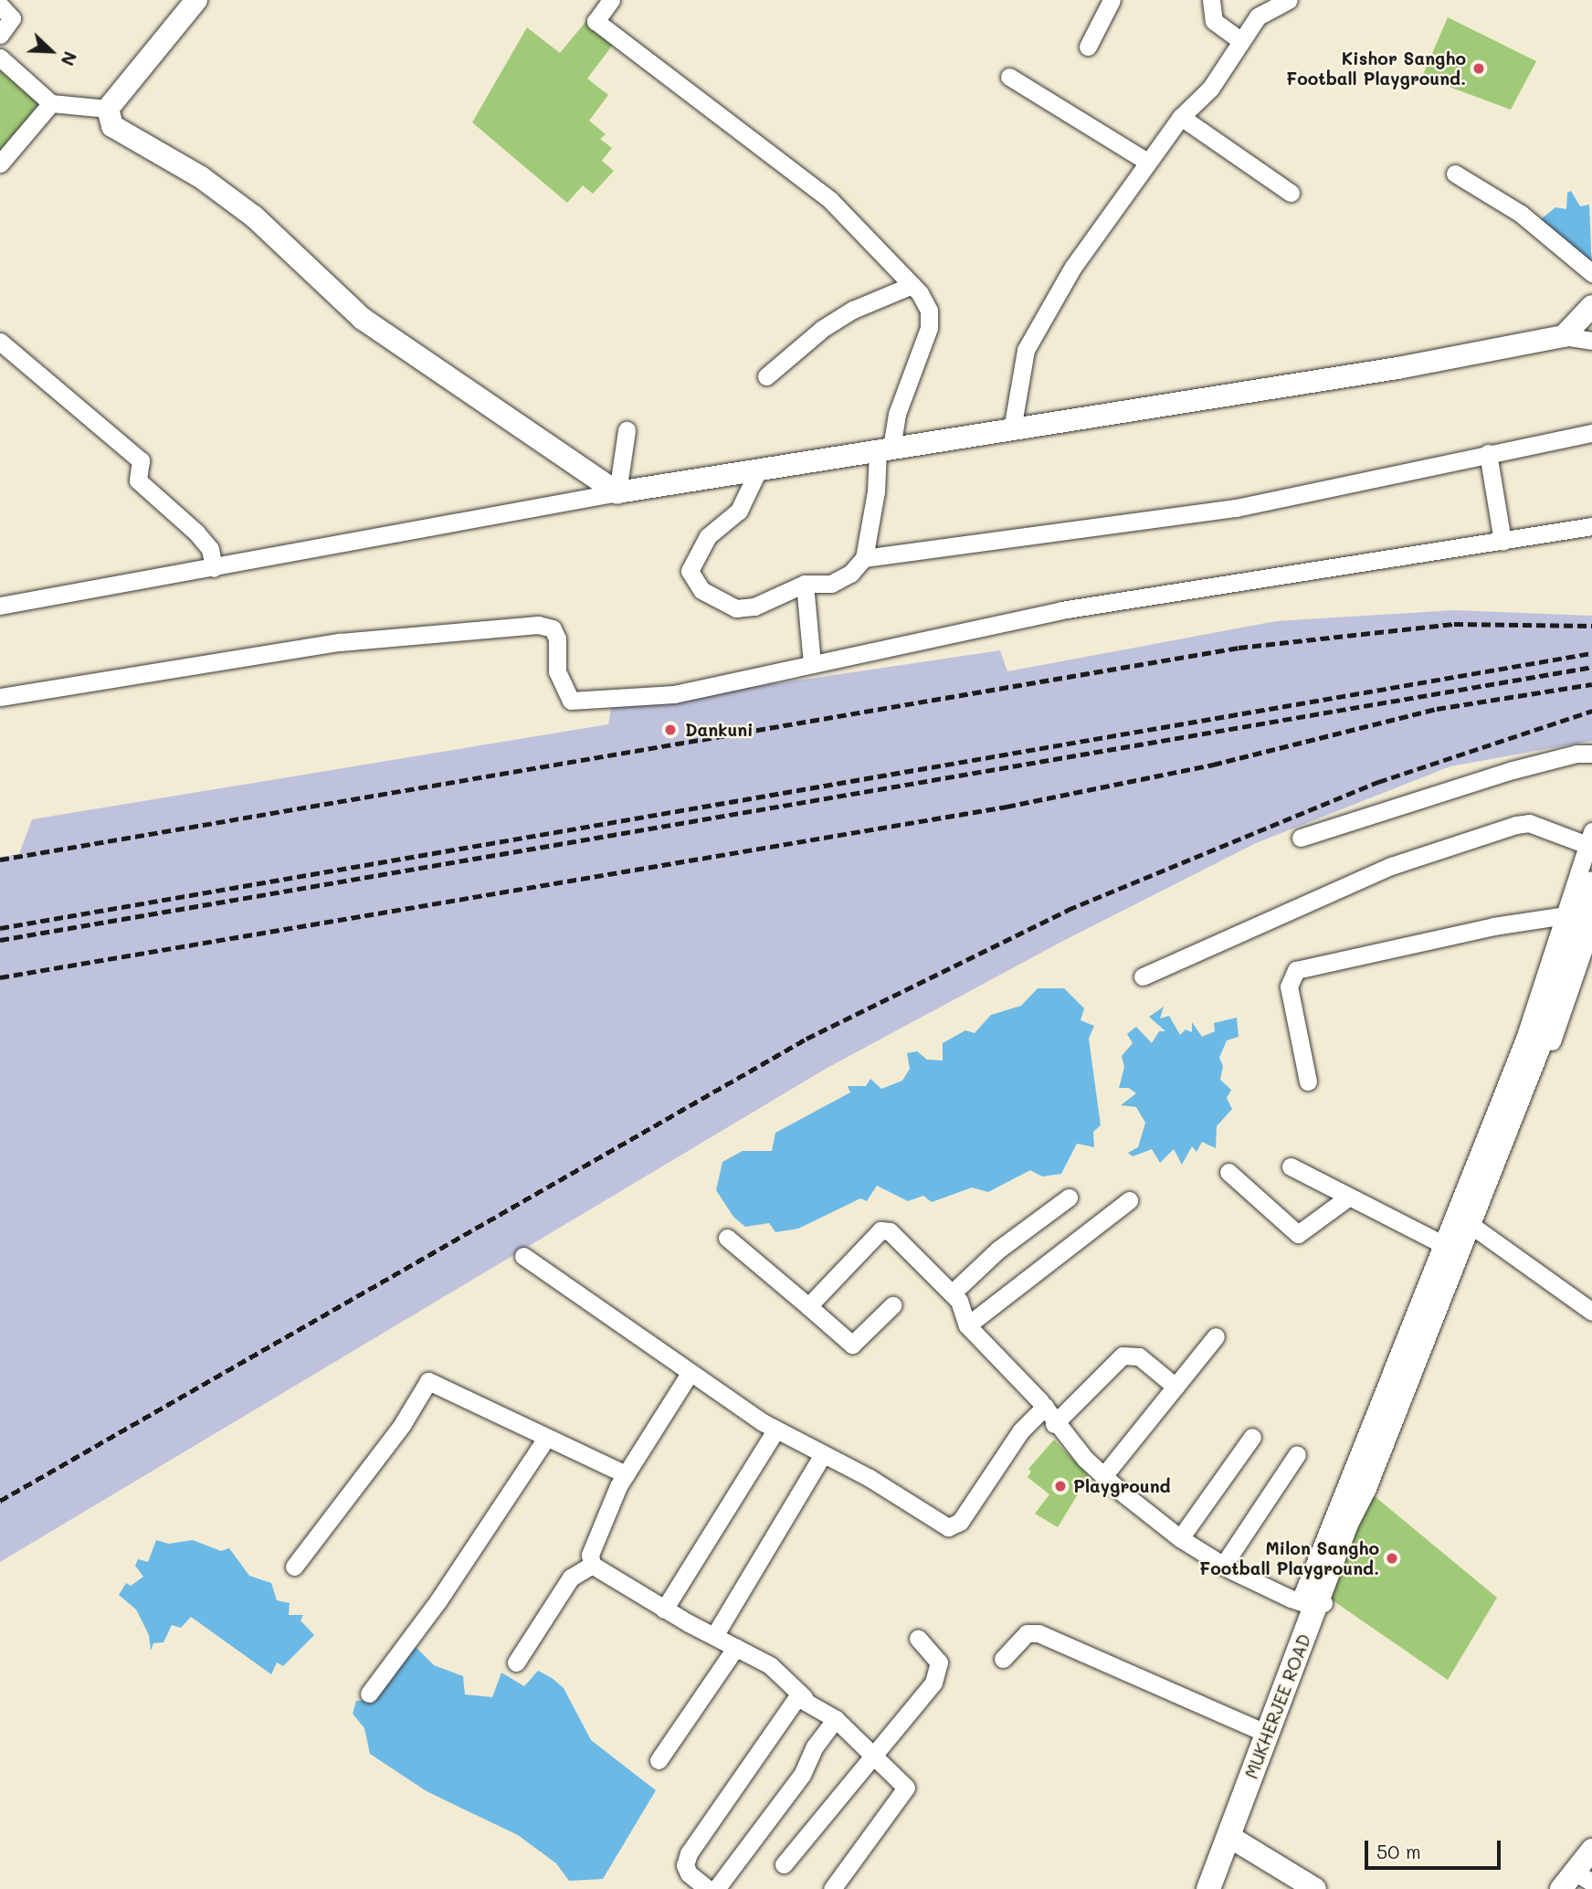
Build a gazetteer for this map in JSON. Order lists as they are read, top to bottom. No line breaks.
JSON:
{"streets":{"main road":["MUKHERJEE ROAD"]},"places":["Kishor Sangho Football Playground.","Dankuni","Playground","Milon Sangho Football Playground."],"scale_bar":"50 m","north":"bottom right"}
